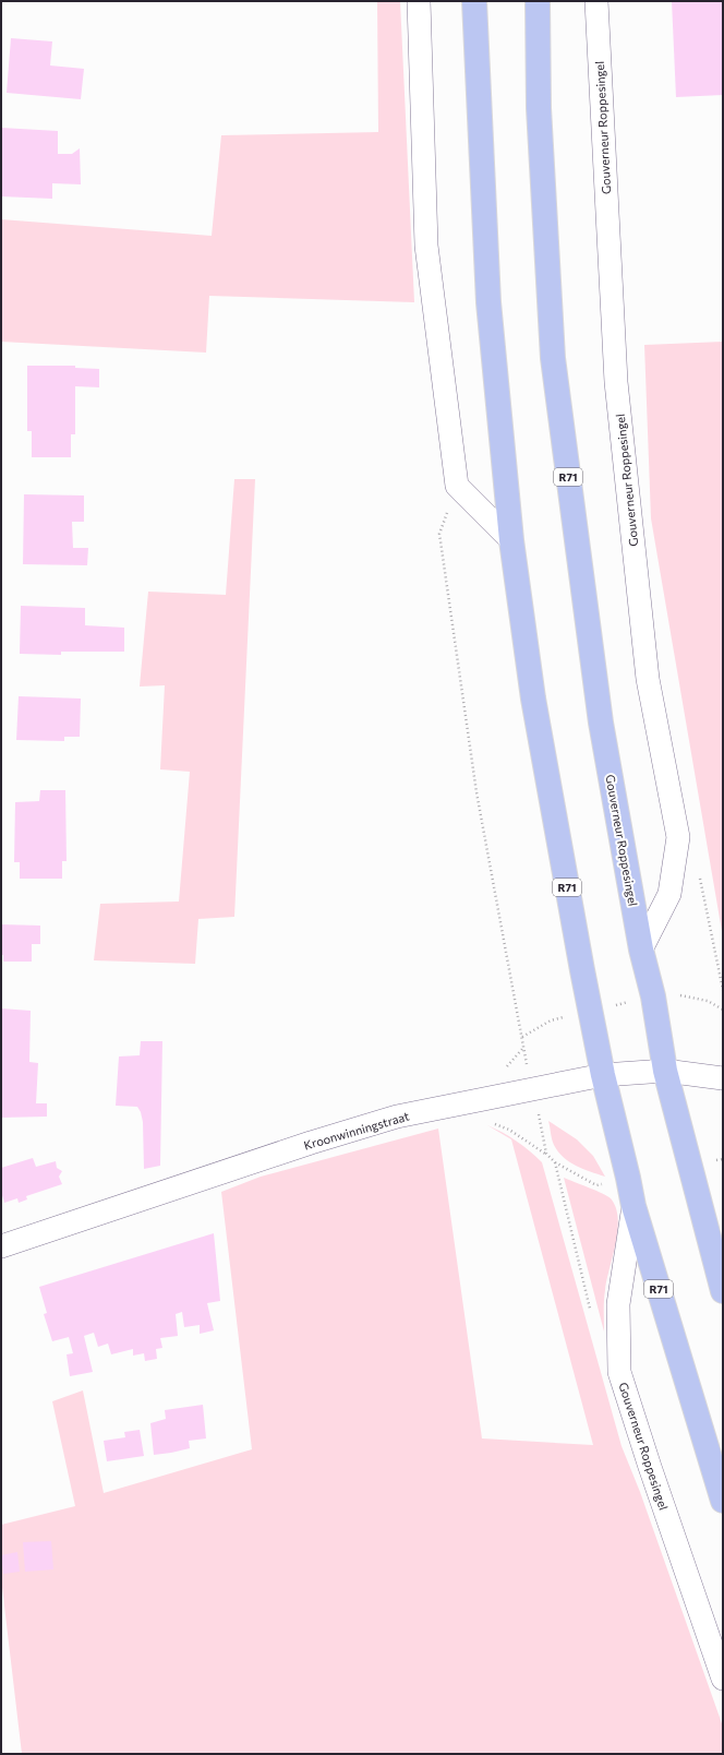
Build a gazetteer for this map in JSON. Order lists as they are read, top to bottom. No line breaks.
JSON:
{"streets":{"highway":["Gouverneur Roppesingel","R71"],"street":["Kroonwinningstraat"]},"crossings":[["Gouverneur Roppesingel","Kroonwinningstraat"]]}
